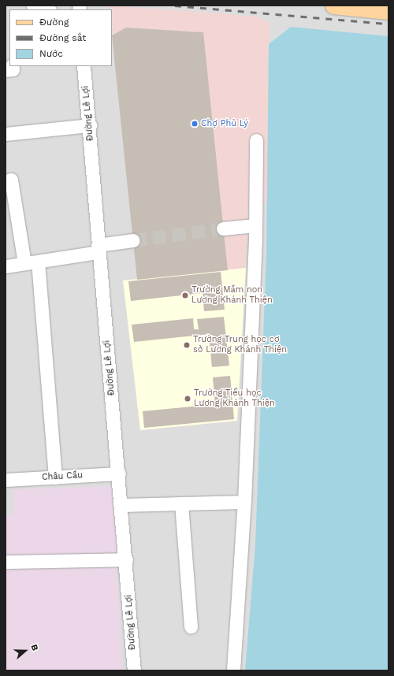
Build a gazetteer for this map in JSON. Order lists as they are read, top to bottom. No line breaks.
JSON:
{"streets":{"street":["Đường Lê Lợi","Châu Cầu"]},"crossings":[["Đường Lê Lợi","Châu Cầu"]],"places":["Chợ Phủ Lý","Trường Mầm non Lương Khánh Thiện","Trường Trung học cơ sở Lương Khánh Thiện","Trường Tiểu học Lương Khánh Thiện"],"legend":["Đường","Đường sắt","Nước"],"north":"right"}
